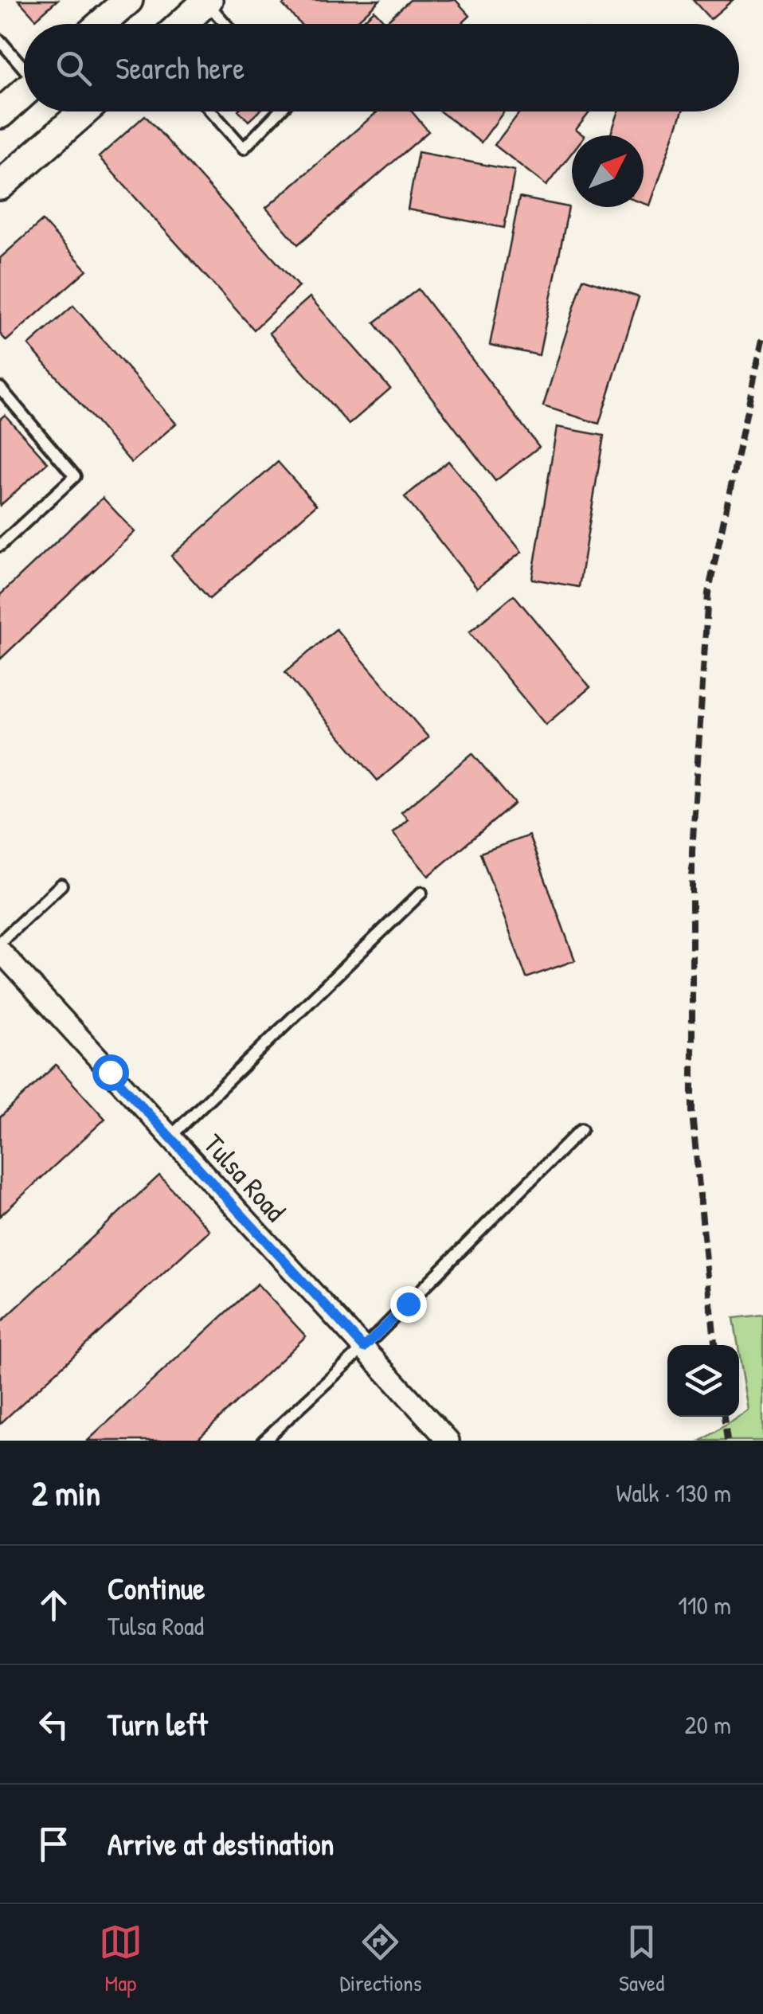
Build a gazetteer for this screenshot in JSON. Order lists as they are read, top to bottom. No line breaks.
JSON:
{"streets":{"street":["Tulsa Road"]},"north":"top right","page":{"search":"Search here","heading":["2 min","Walk · 130 m"],"list":[["Continue","Tulsa Road","110 m"],["Turn left","20 m"],"Arrive at destination"],"nav":["Map","Directions","Saved"]}}
